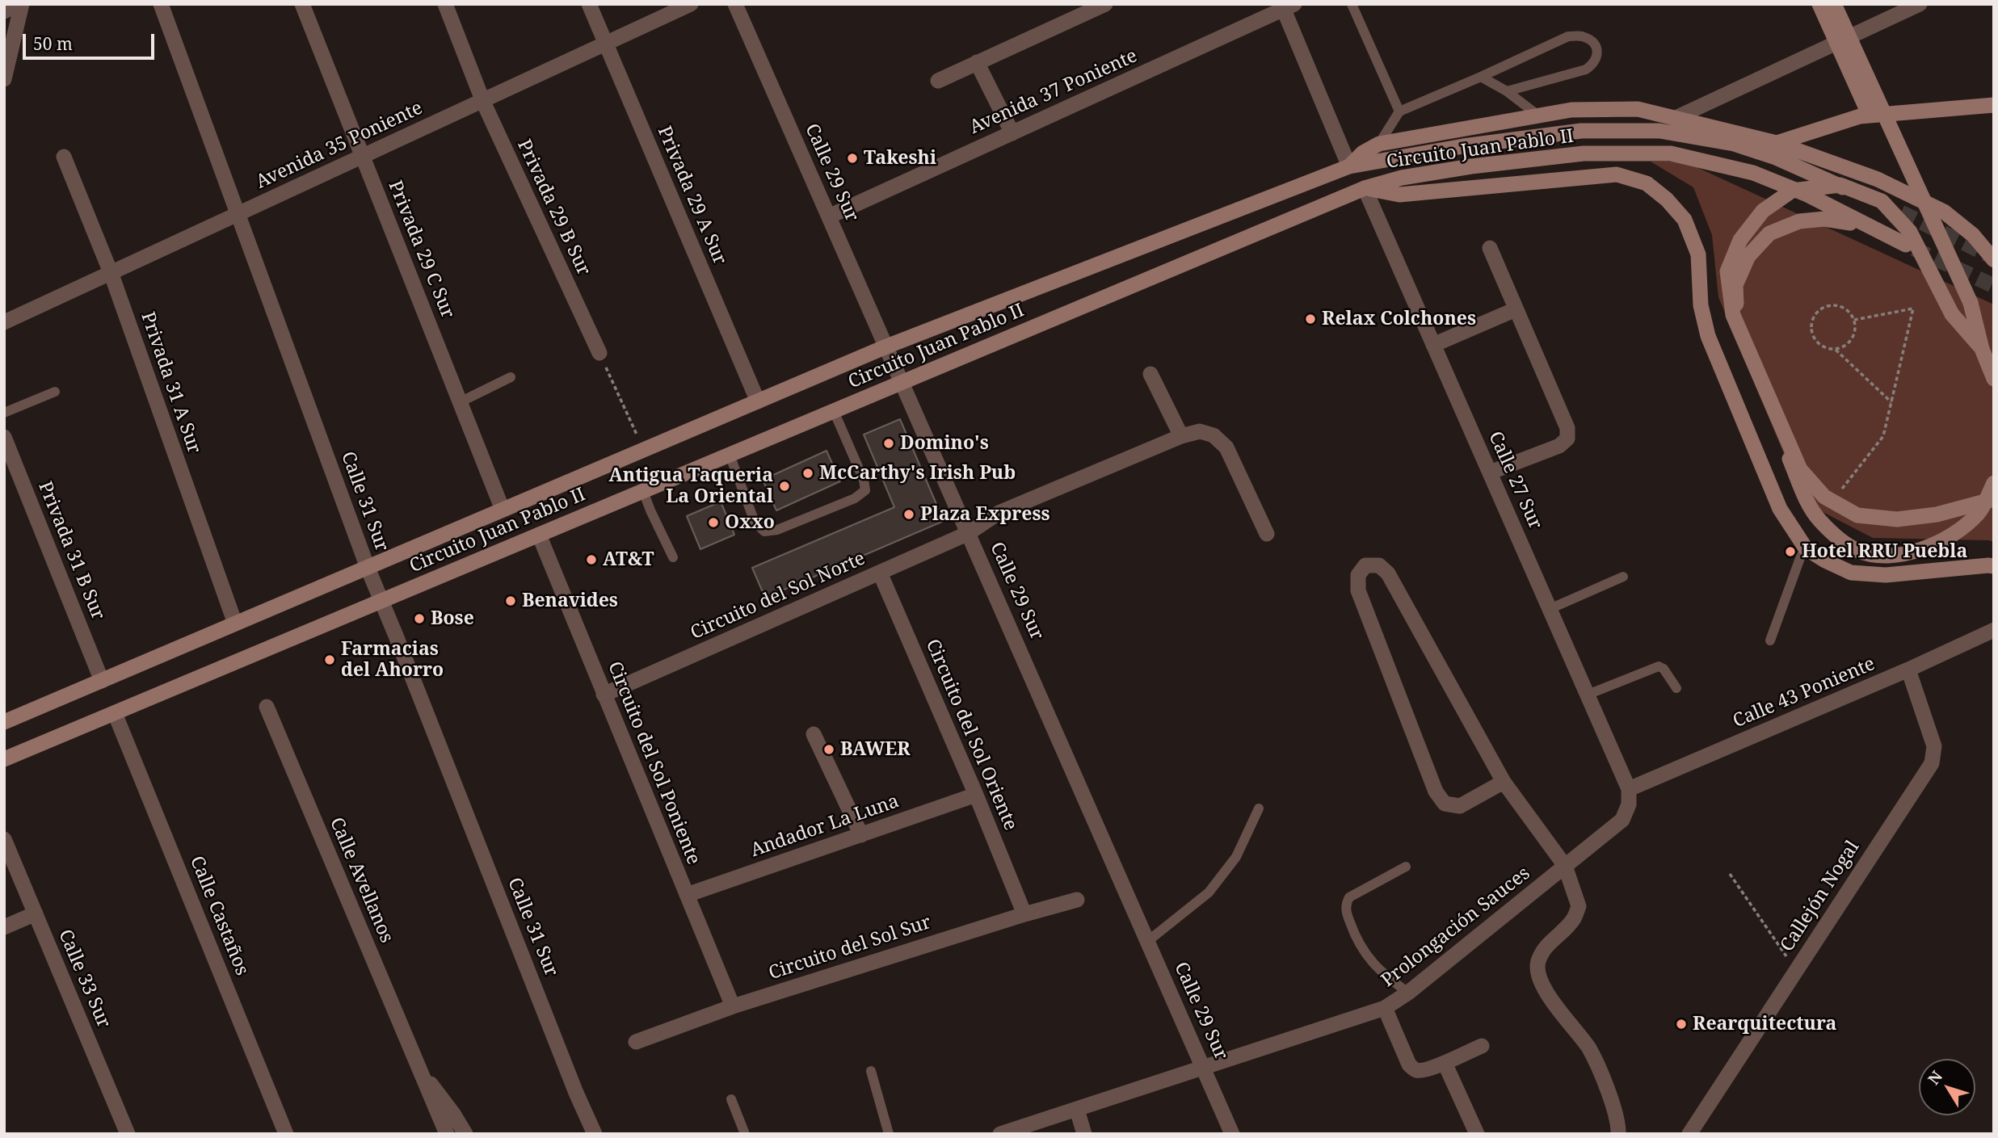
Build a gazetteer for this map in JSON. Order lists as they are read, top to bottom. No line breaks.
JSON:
{"streets":{"main road":["Circuito Juan Pablo II"],"street":["Avenida 37 Poniente","Avenida 35 Poniente","Calle 29 Sur","Privada 29 A Sur","Privada 29 B Sur","Privada 29 C Sur","Privada 31 A Sur","Calle 27 Sur","Calle 31 Sur","Privada 31 B Sur","Circuito del Sol Norte","Calle 43 Poniente","Circuito del Sol Oriente","Circuito del Sol Poniente","Andador La Luna","Calle Avellanos","Callejón Nogal","Calle Castaños","Prolongación Sauces","Circuito del Sol Sur","Calle 33 Sur"]},"crossings":[["Avenida 37 Poniente","Calle 29 Sur"],["Avenida 35 Poniente","Privada 29 A Sur"],["Avenida 35 Poniente","Privada 29 B Sur"],["Avenida 35 Poniente","Privada 29 C Sur"],["Avenida 35 Poniente","Privada 31 A Sur"],["Avenida 35 Poniente","Calle 31 Sur"],["Circuito Juan Pablo II","Calle 29 Sur"],["Circuito Juan Pablo II","Privada 29 A Sur"],["Circuito Juan Pablo II","Privada 29 C Sur"],["Circuito Juan Pablo II","Privada 31 A Sur"],["Circuito Juan Pablo II","Calle 27 Sur"],["Circuito Juan Pablo II","Calle 31 Sur"],["Circuito Juan Pablo II","Privada 31 B Sur"],["Circuito Juan Pablo II","Circuito del Sol Poniente"],["Circuito Juan Pablo II","Calle Castaños"],["Calle 29 Sur","Circuito del Sol Norte"],["Calle 29 Sur","Prolongación Sauces"],["Calle 27 Sur","Calle 43 Poniente"],["Calle 27 Sur","Prolongación Sauces"],["Circuito del Sol Norte","Circuito del Sol Oriente"],["Circuito del Sol Norte","Circuito del Sol Poniente"],["Calle 43 Poniente","Callejón Nogal"],["Calle 43 Poniente","Prolongación Sauces"],["Circuito del Sol Oriente","Andador La Luna"],["Circuito del Sol Oriente","Circuito del Sol Sur"],["Circuito del Sol Poniente","Andador La Luna"],["Circuito del Sol Poniente","Circuito del Sol Sur"]],"places":["Takeshi","Relax Colchones","Domino's","McCarthy's Irish Pub","Antigua Taqueria La Oriental","Plaza Express","Oxxo","Hotel RRU Puebla","AT&T","Benavides","Bose","Farmacias del Ahorro","BAWER","Rearquitectura"],"scale_bar":"50 m","north":"top left"}
